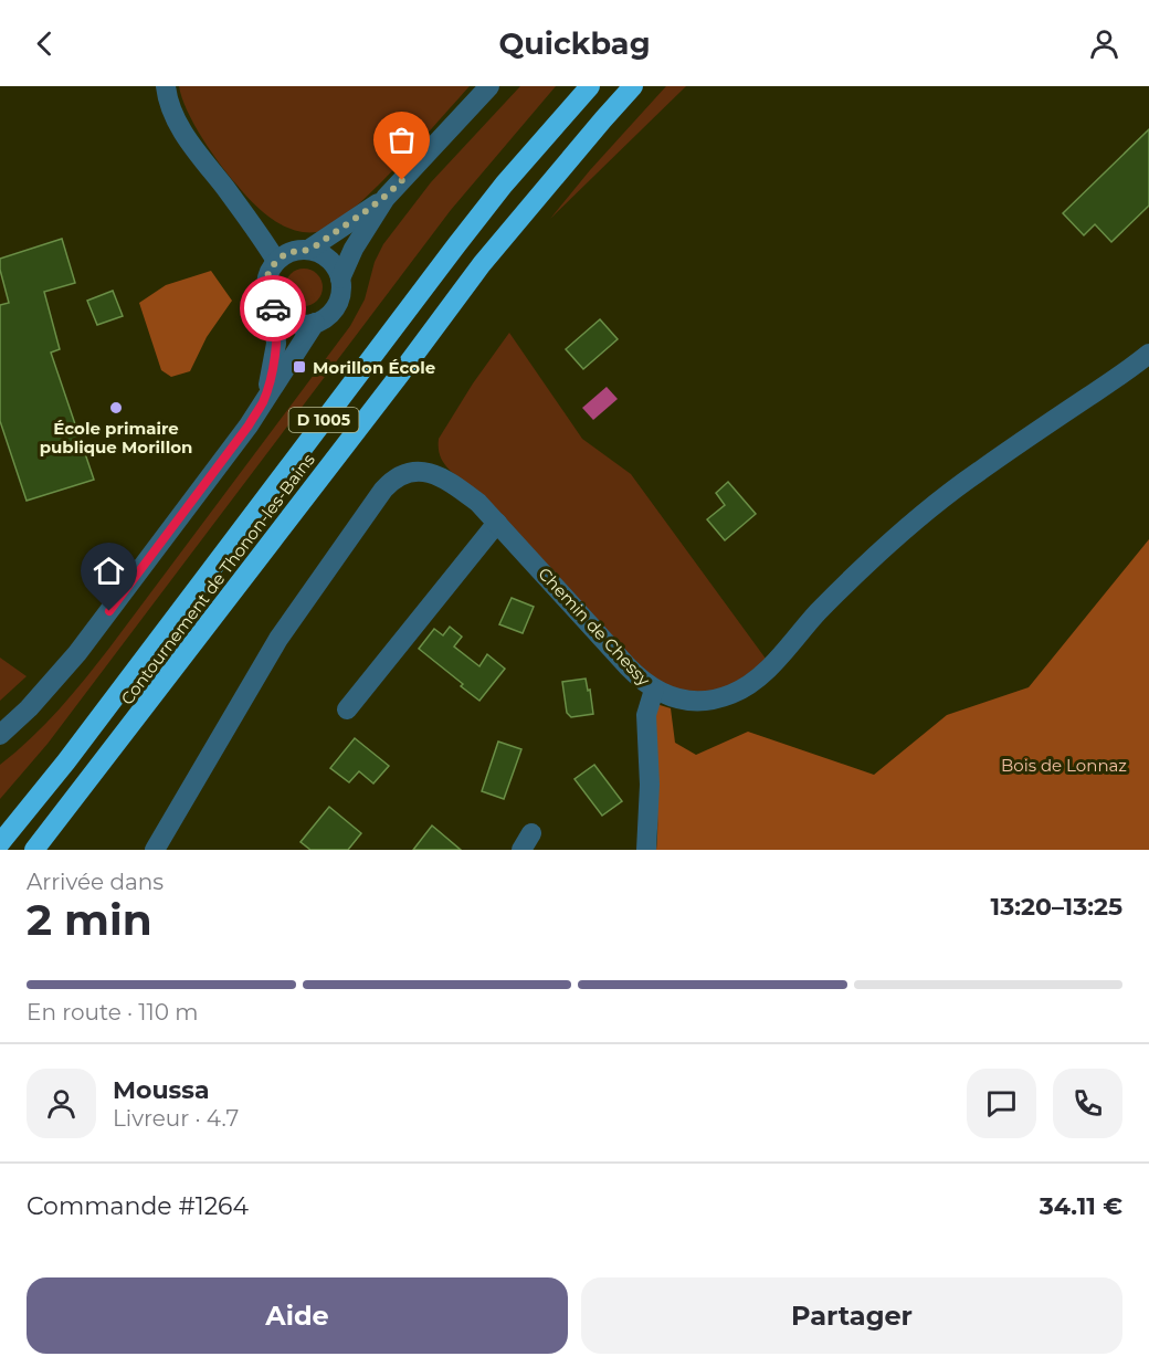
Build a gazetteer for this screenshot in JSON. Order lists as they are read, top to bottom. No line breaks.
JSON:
{"streets":{"highway":["D 1005","Contournement de Thonon-les-Bains"],"street":["Chemin de Chessy"]},"parks":["Bois de Lonnaz"],"places":{"transit":["Morillon École"],"other":["École primaire publique Morillon"]},"page":{"header":"Quickbag","heading":["2 min","Arrivée dans","13:20–13:25"],"panel":["Moussa","Livreur · 4.7","Commande #1264","34.11 €"],"bar":"En route · 110 m","buttons":["Aide","Partager"]}}
